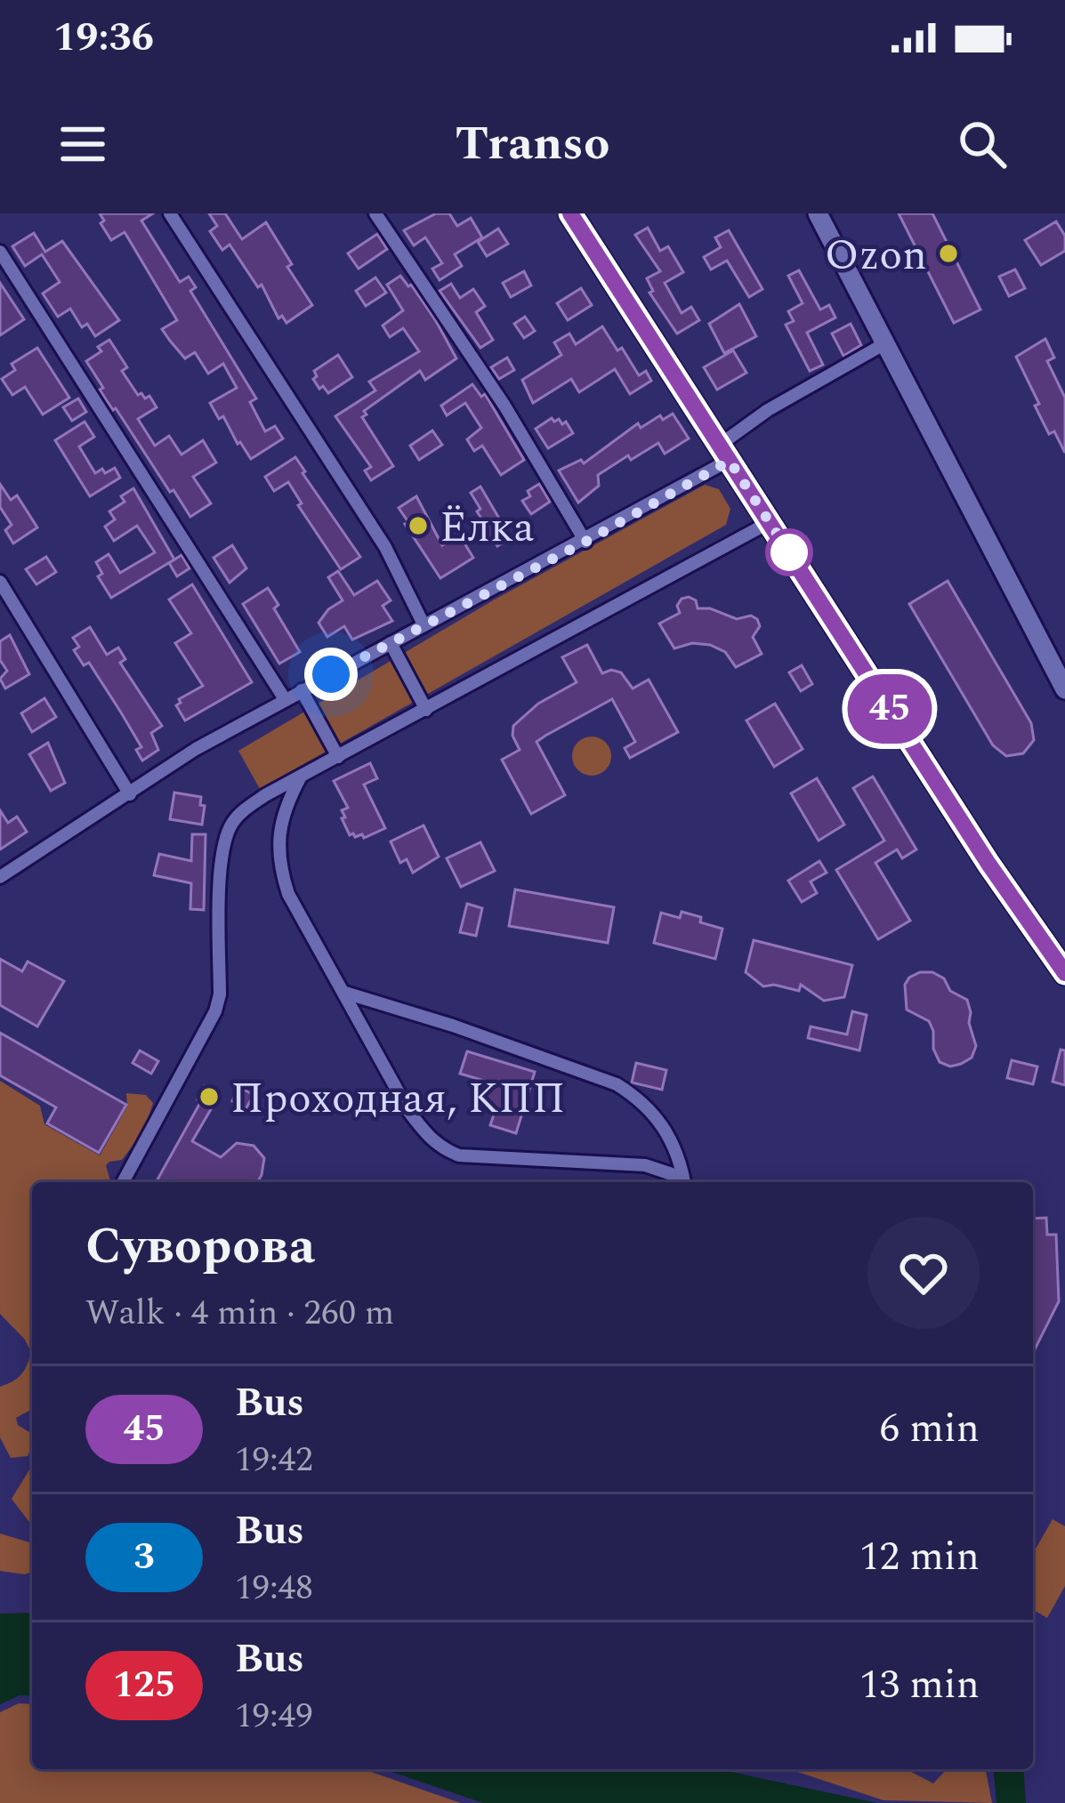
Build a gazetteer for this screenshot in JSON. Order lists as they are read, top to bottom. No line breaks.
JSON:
{"places":["Ozon","Ёлка","Проходная, КПП"],"lines":["bus line 45"],"page":{"status":"19:36","header":"Transo","on_map":"45","heading":["Суворова","Walk · 4 min · 260 m"],"list":[{"mark":"45","name":"Bus","note":"19:42","value":"6 min"},{"mark":"3","name":"Bus","note":"19:48","value":"12 min"},{"mark":"125","name":"Bus","note":"19:49","value":"13 min"}]}}
